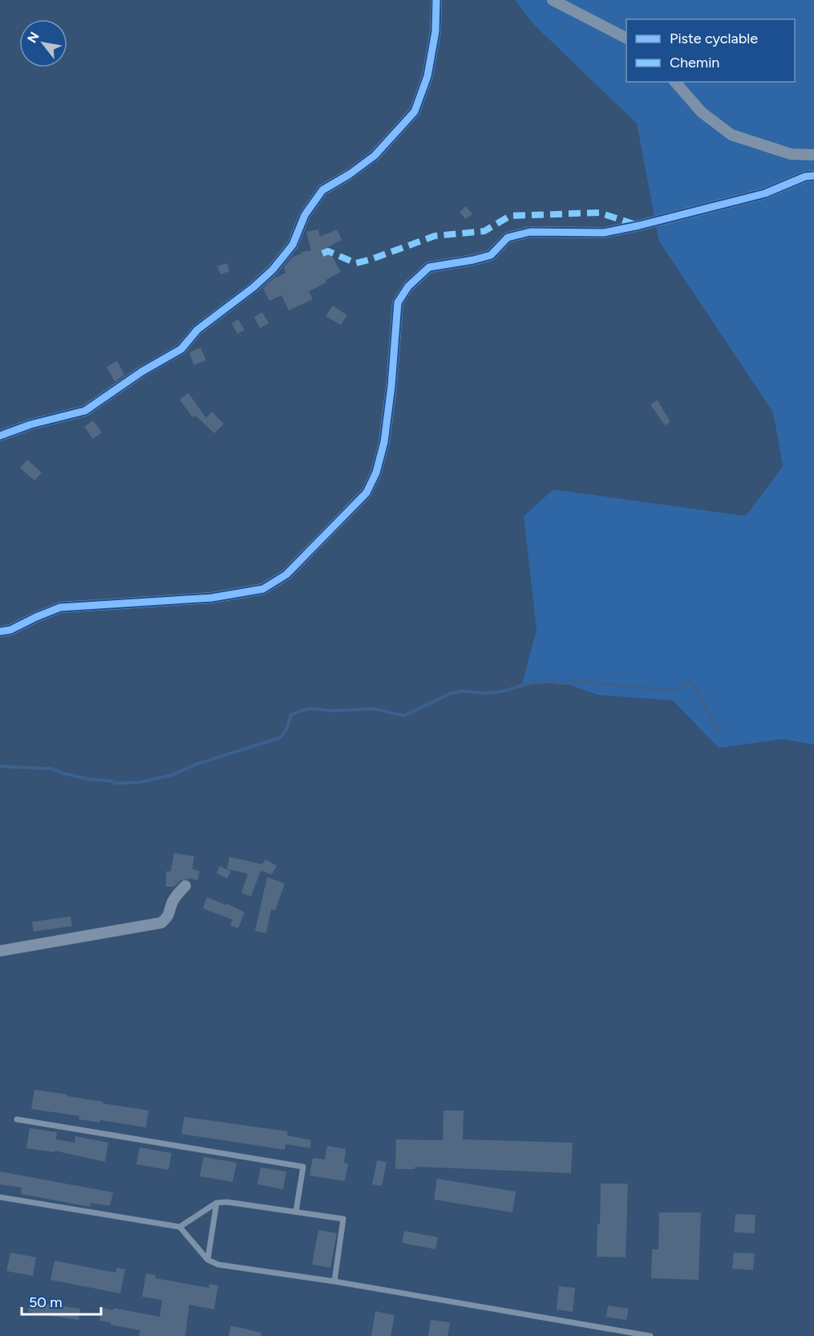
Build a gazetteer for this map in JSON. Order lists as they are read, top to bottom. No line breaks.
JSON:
{"legend":["Piste cyclable","Chemin"],"scale_bar":"50 m","north":"top left"}
